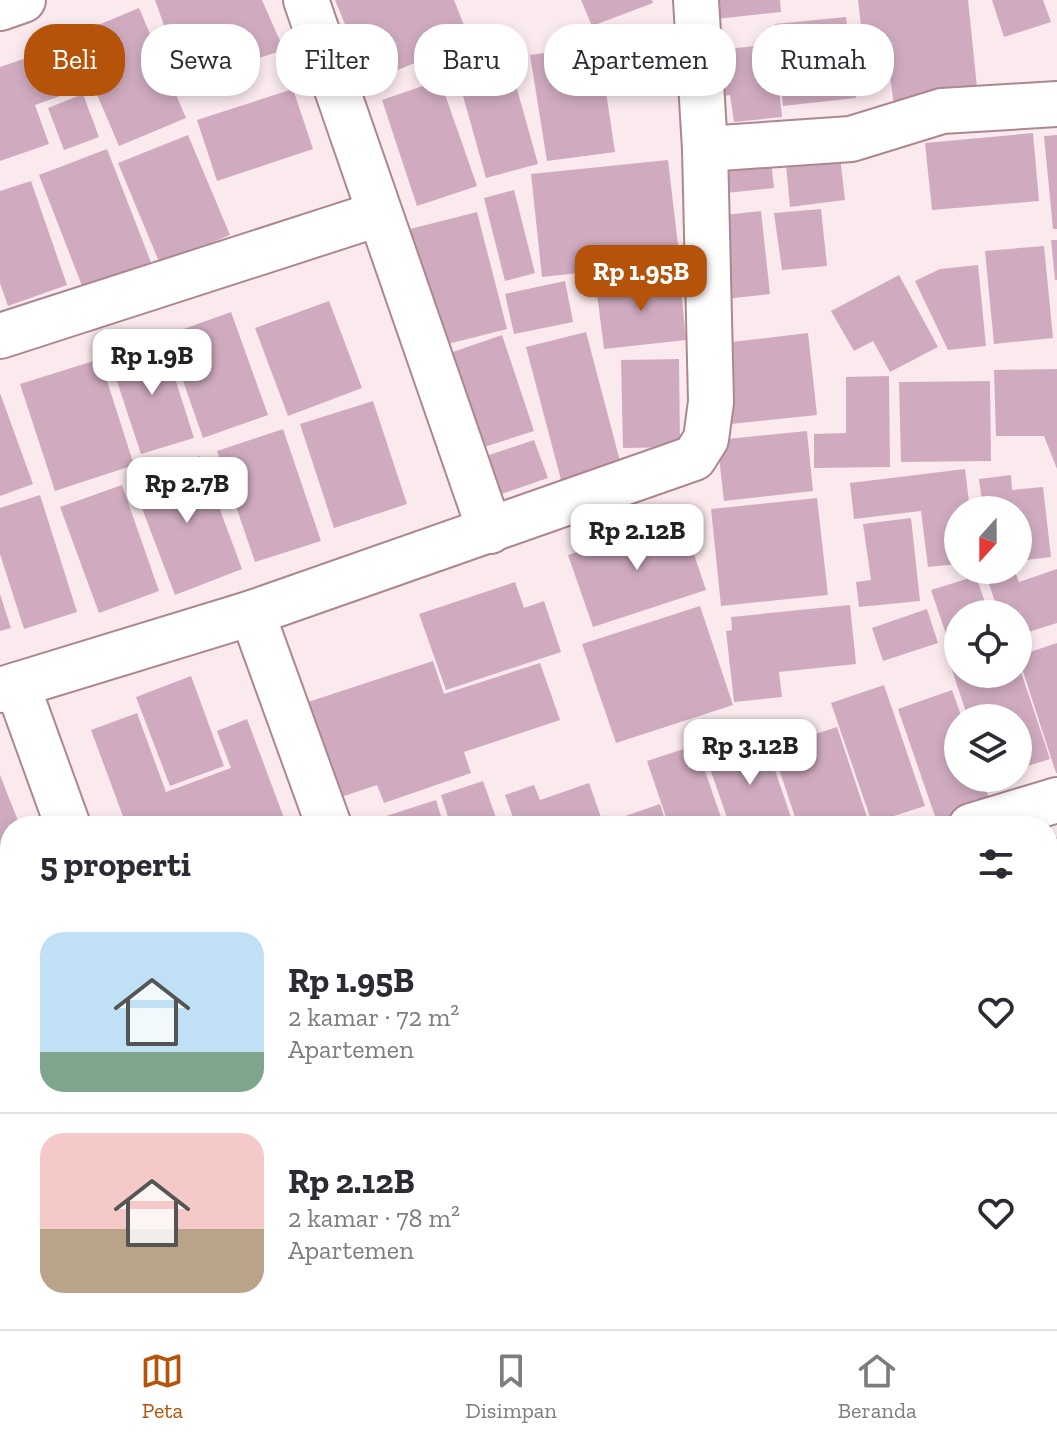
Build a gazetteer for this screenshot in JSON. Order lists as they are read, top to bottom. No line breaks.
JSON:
{"north":"bottom","page":{"chip":["Beli","Sewa","Filter","Baru","Apartemen","Rumah"],"price":["Rp 1.95B","Rp 1.9B","Rp 2.7B","Rp 2.12B","Rp 3.12B"],"heading":"5 properti","list":[{"name":"Rp 1.95B","note":"2 kamar · 72 m² · Apartemen"},{"name":"Rp 2.12B","note":"2 kamar · 78 m² · Apartemen"}],"tabs":["Peta","Disimpan","Beranda"]}}
